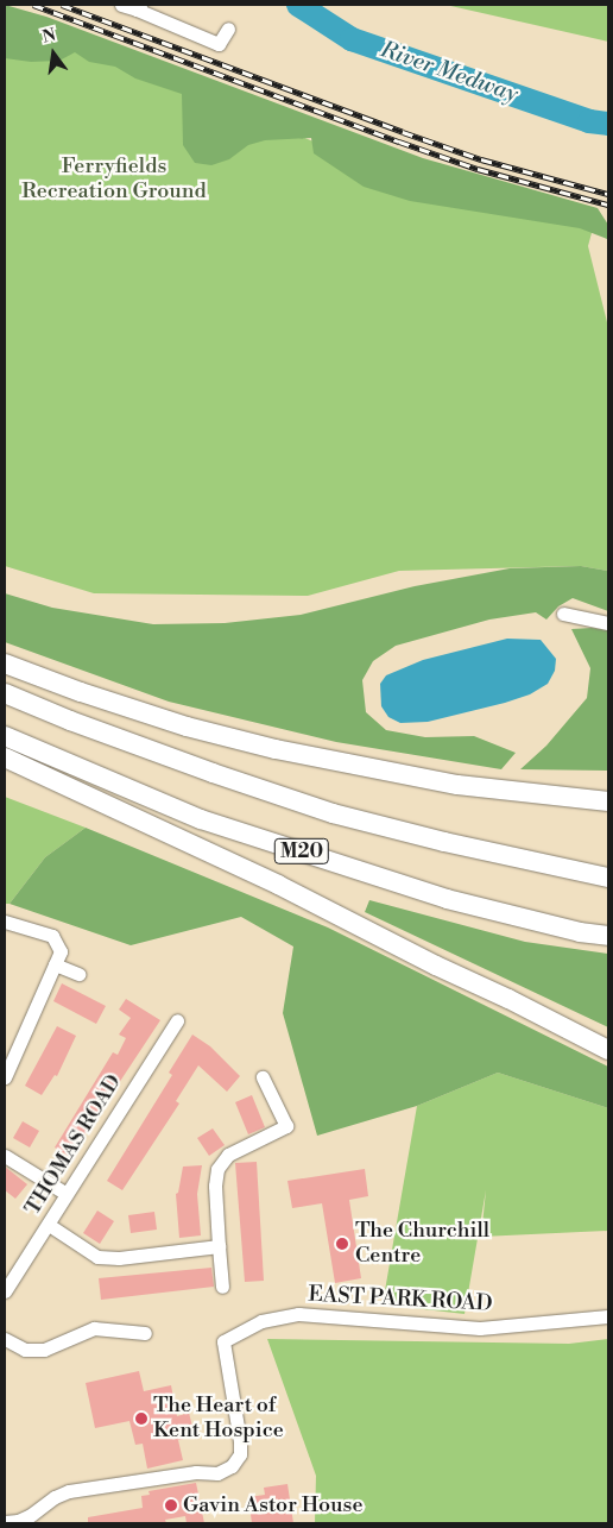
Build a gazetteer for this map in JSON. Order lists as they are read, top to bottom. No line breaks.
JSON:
{"streets":{"highway":["M20"],"street":["THOMAS ROAD","EAST PARK ROAD"]},"water":["River Medway"],"parks":["Ferryfields Recreation Ground"],"places":["The Churchill Centre","The Heart of Kent Hospice","Gavin Astor House"],"north":"top"}
